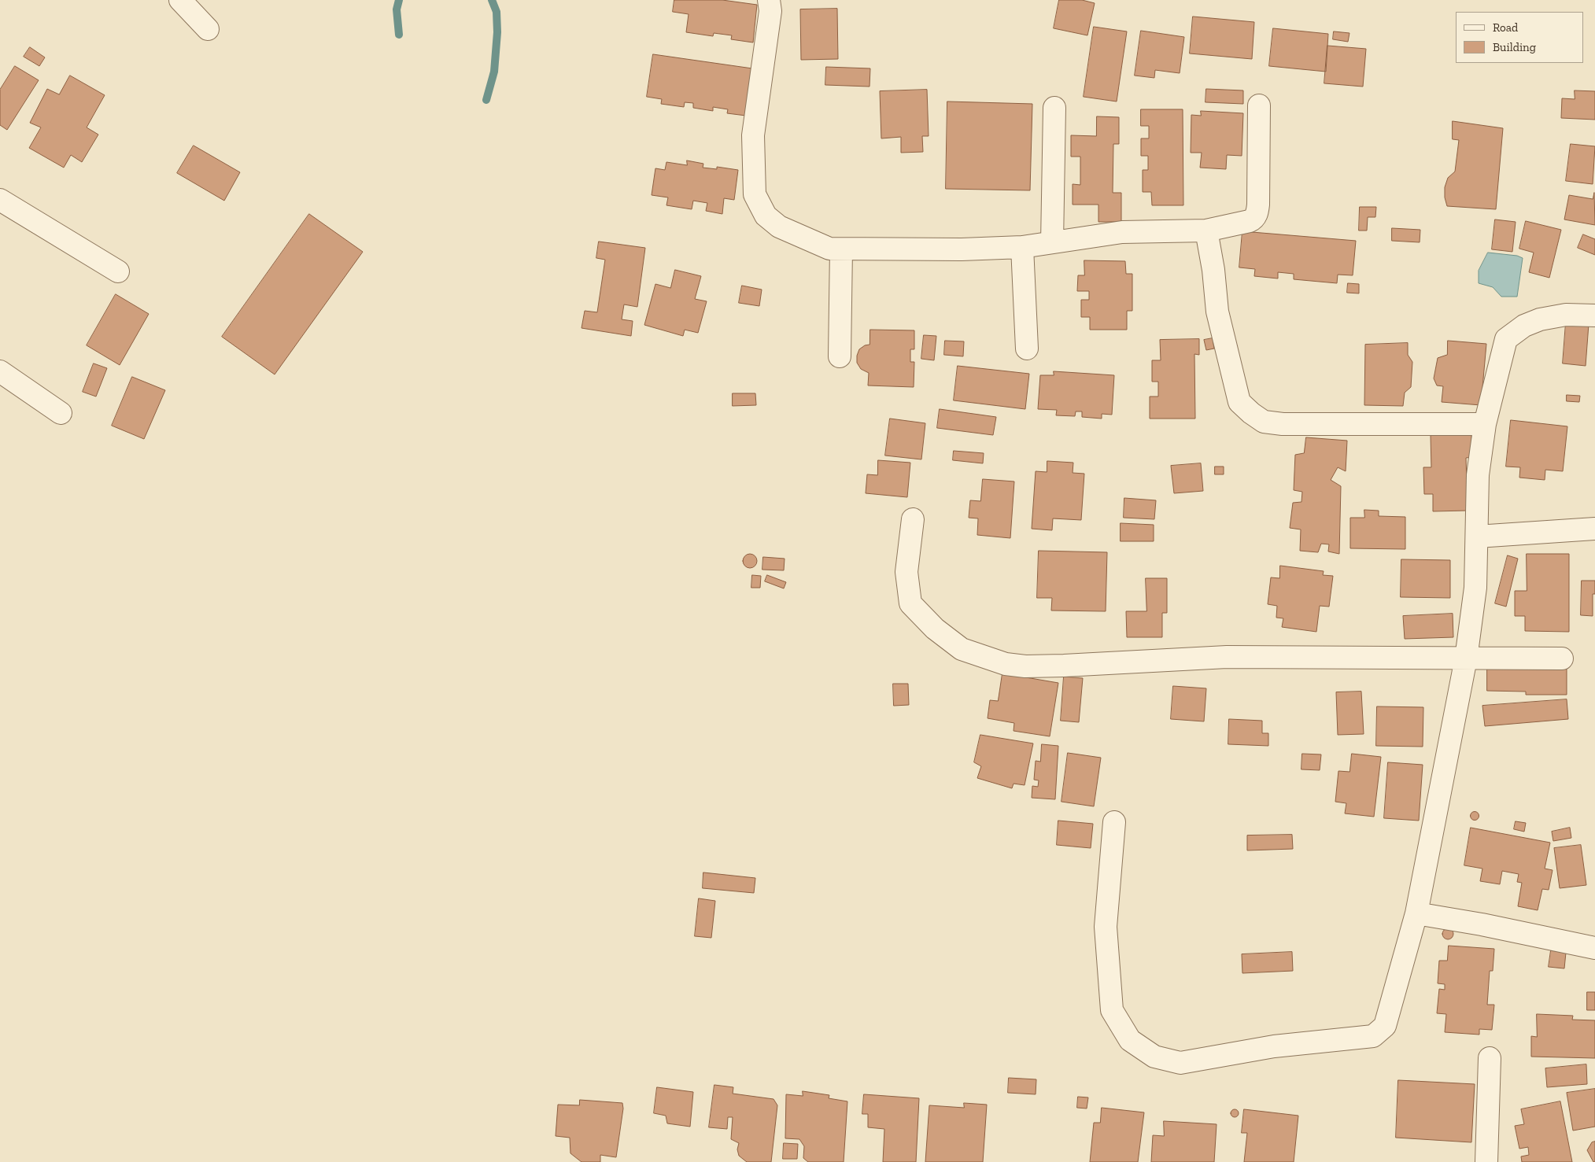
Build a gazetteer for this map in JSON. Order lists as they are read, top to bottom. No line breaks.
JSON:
{"legend":["Road","Building"]}
